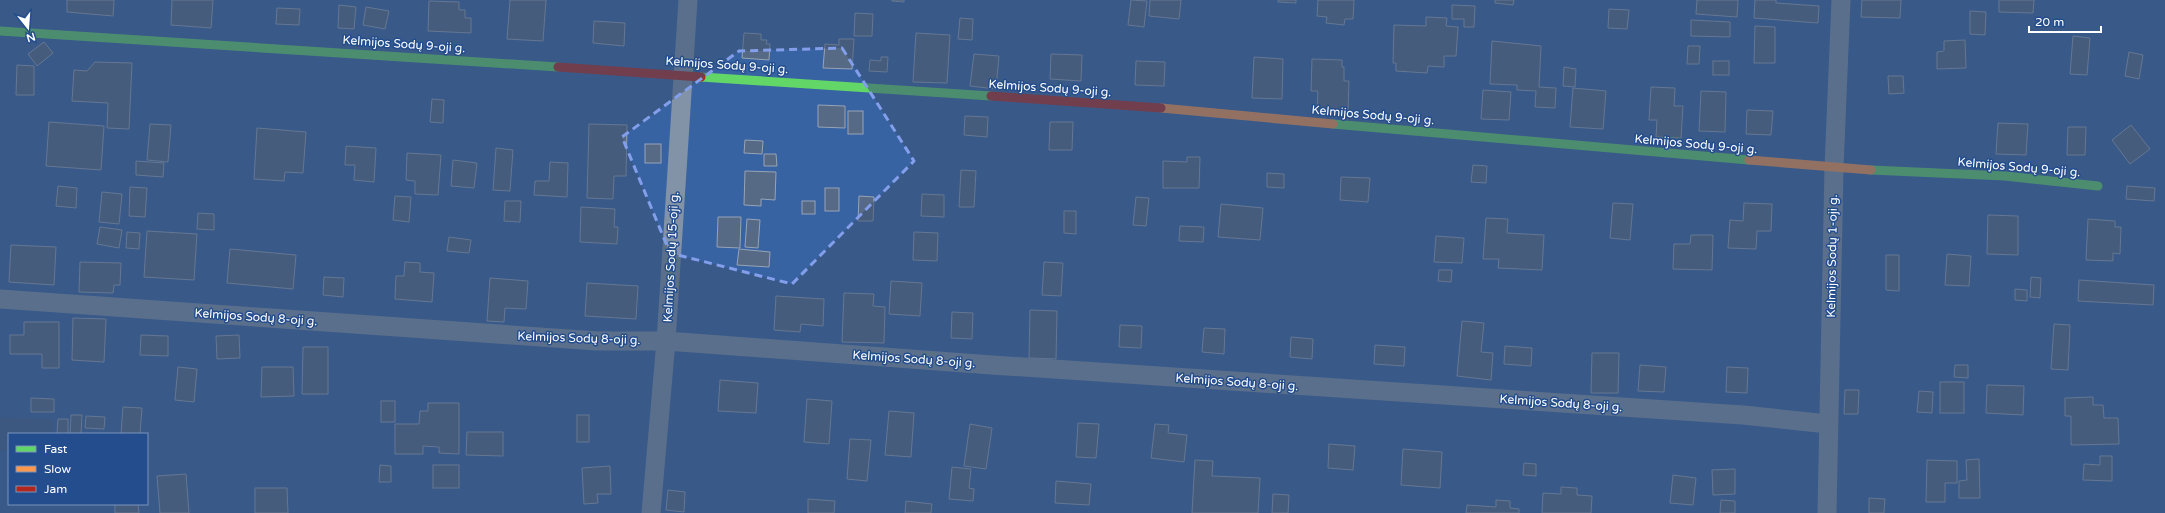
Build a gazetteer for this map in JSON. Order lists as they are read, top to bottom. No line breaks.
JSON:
{"streets":{"street":["Kelmijos Sodų 9-oji g.","Kelmijos Sodų 1-oji g.","Kelmijos Sodų 15-oji g.","Kelmijos Sodų 8-oji g."]},"crossings":[["Kelmijos Sodų 9-oji g.","Kelmijos Sodų 1-oji g."],["Kelmijos Sodų 9-oji g.","Kelmijos Sodų 15-oji g."],["Kelmijos Sodų 1-oji g.","Kelmijos Sodų 8-oji g."],["Kelmijos Sodų 15-oji g.","Kelmijos Sodų 8-oji g."]],"legend":["Fast","Slow","Jam"],"scale_bar":"20 m","north":"bottom"}
